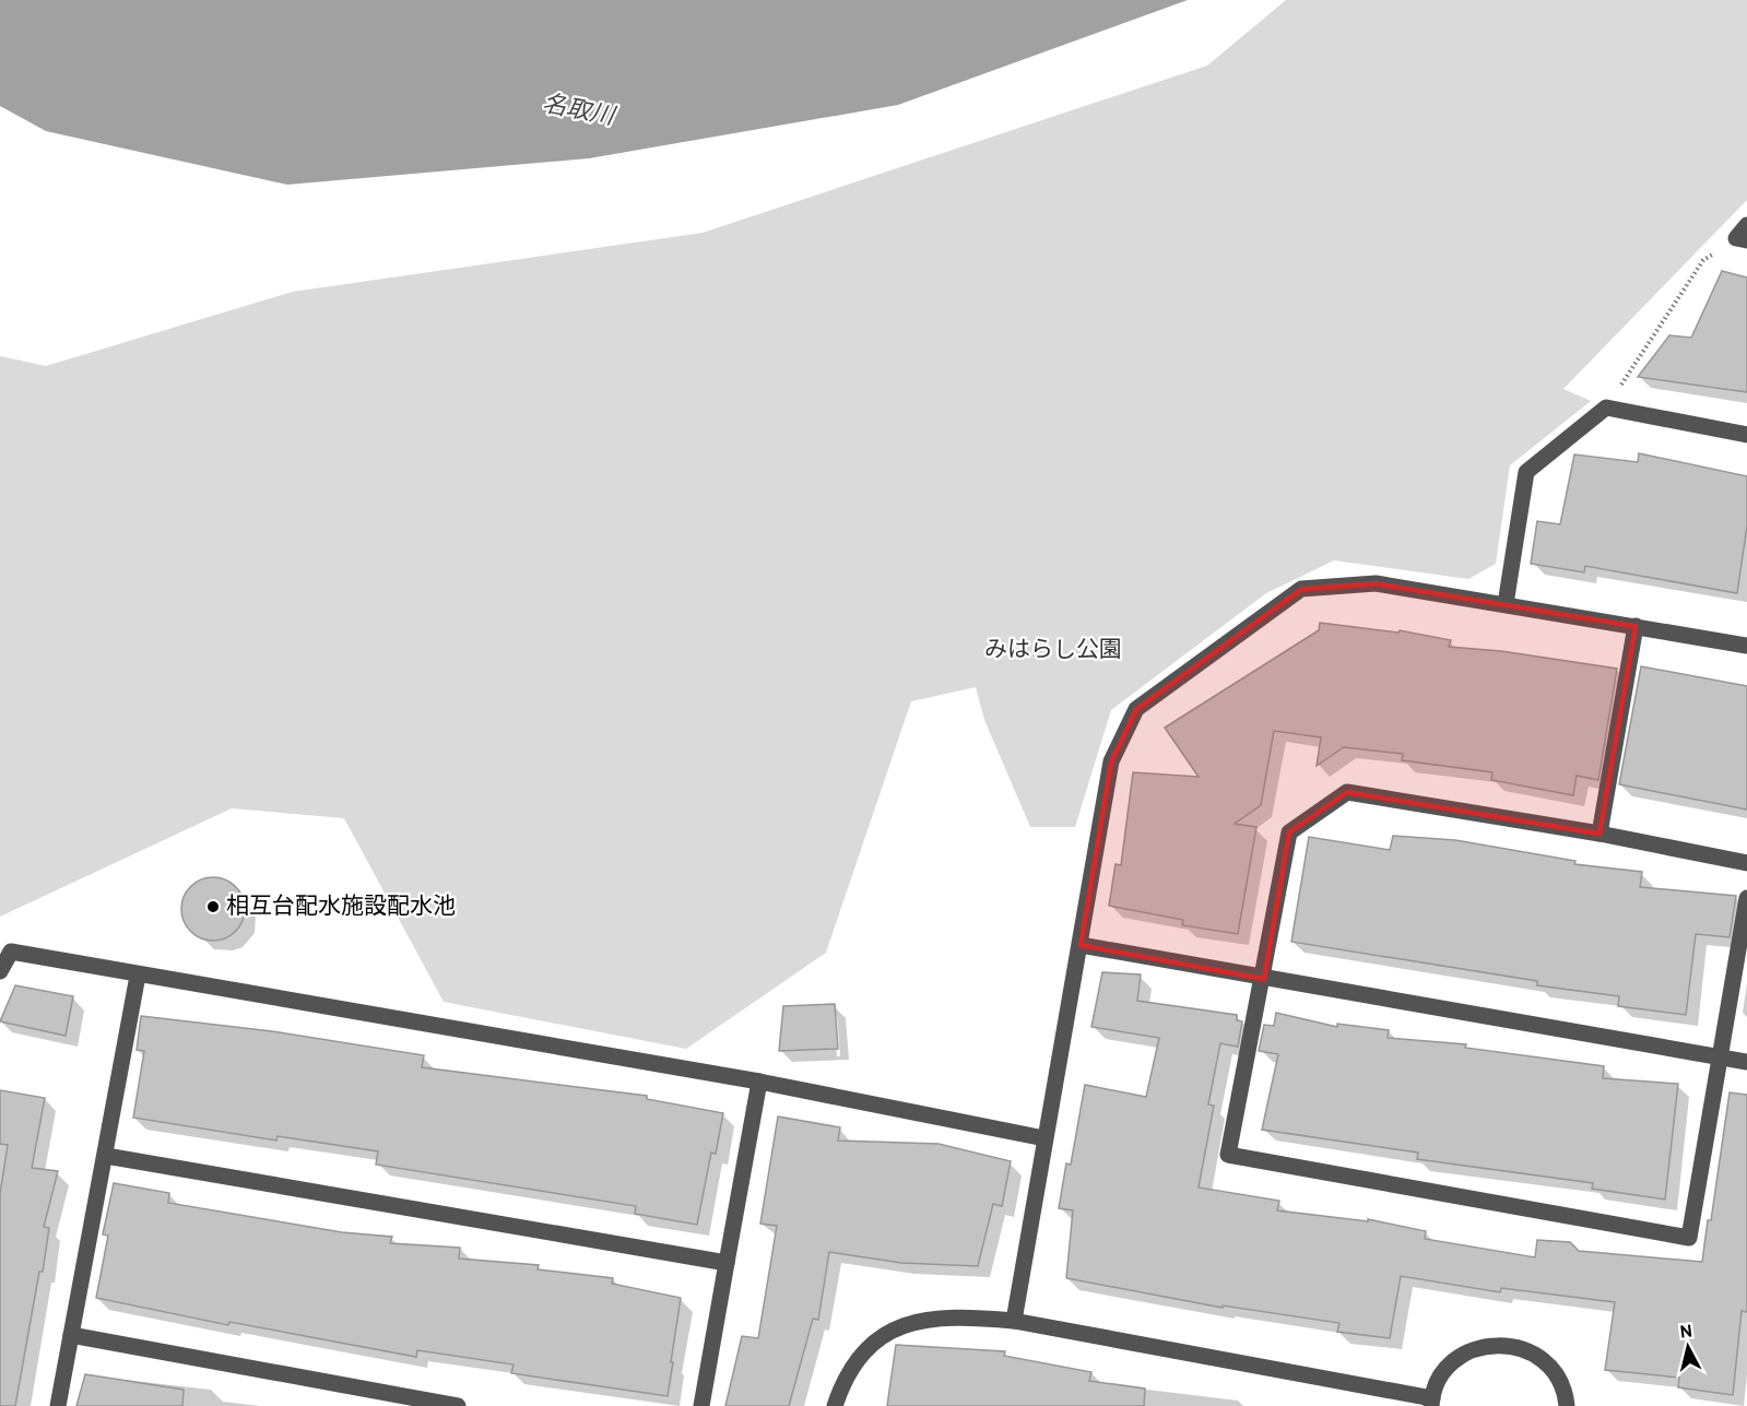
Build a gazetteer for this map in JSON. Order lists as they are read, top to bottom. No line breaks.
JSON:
{"water":["名取川"],"parks":["みはらし公園"],"places":["相互台配水施設配水池"],"north":"top"}
